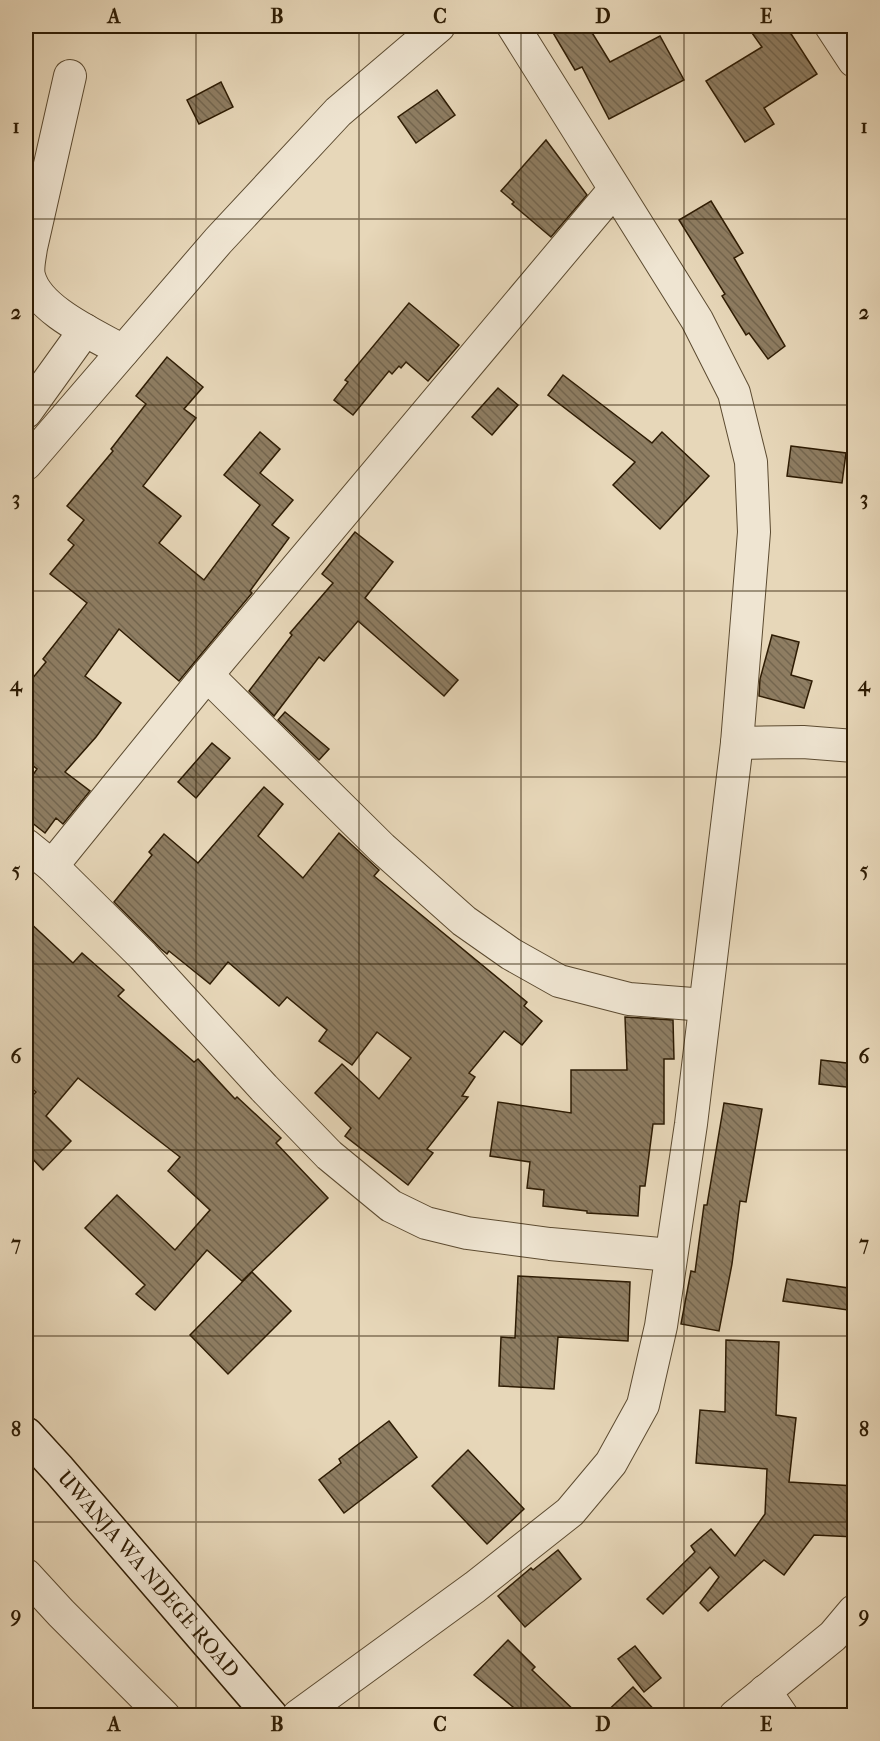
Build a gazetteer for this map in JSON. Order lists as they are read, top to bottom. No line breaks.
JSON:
{"streets":{"main road":["UWANJA WA NDEGE ROAD"]},"grid":{"columns":["A","B","C","D","E"],"rows":["1","2","3","4","5","6","7","8","9"]}}
